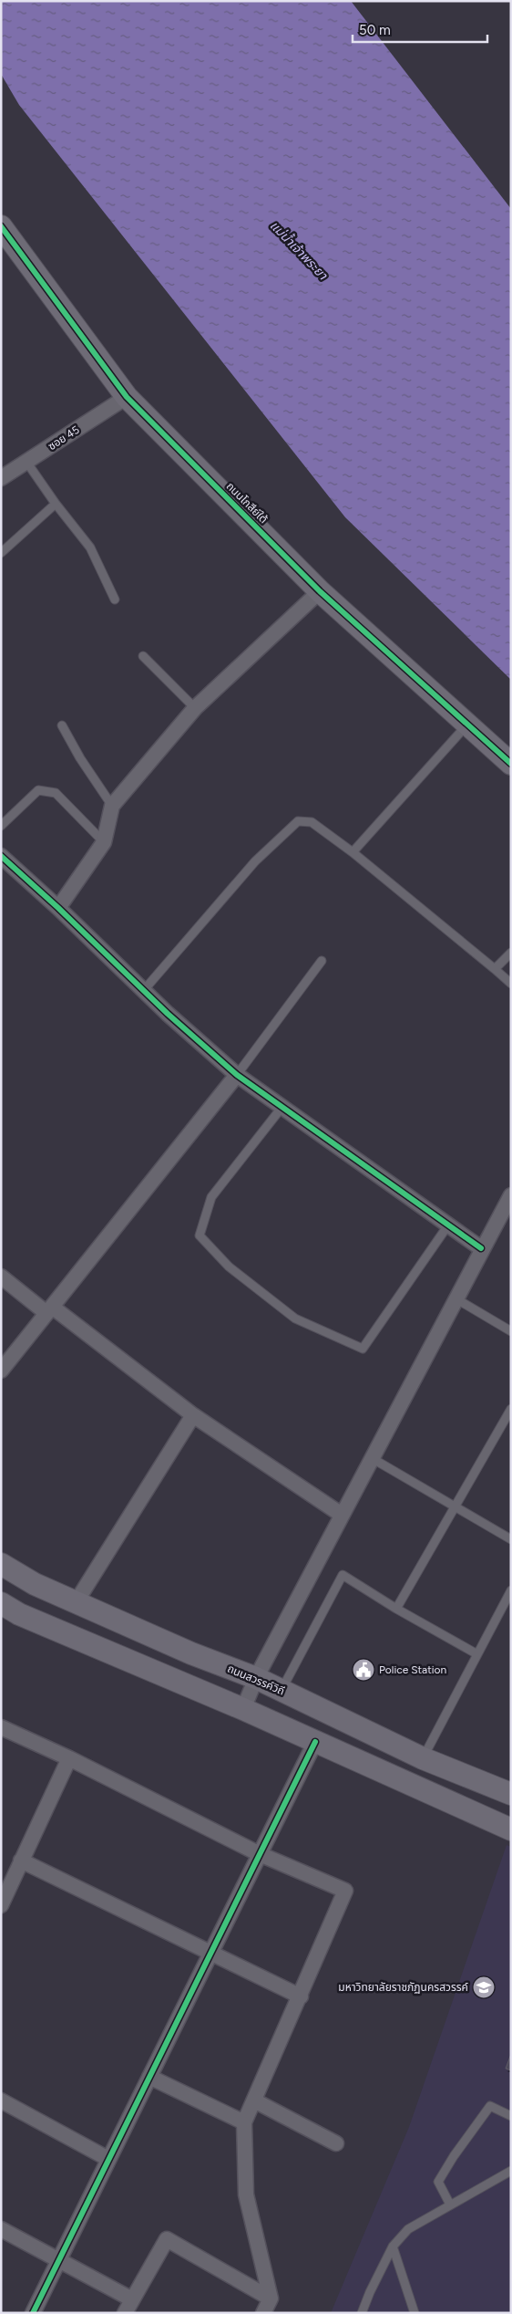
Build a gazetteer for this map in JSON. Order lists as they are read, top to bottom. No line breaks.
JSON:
{"streets":{"main road":["ถนนโกสีย์ใต้","ถนนสวรรค์วิถี"],"street":["ซอย 45"]},"crossings":[["ซอย 45","ถนนโกสีย์ใต้"]],"water":["แม่น้ำเจ้าพระยา"],"places":{"public building":["Police Station"],"school or university":["มหาวิทยาลัยราชภัฏนครสวรรค์"]},"scale_bar":"50 m"}
